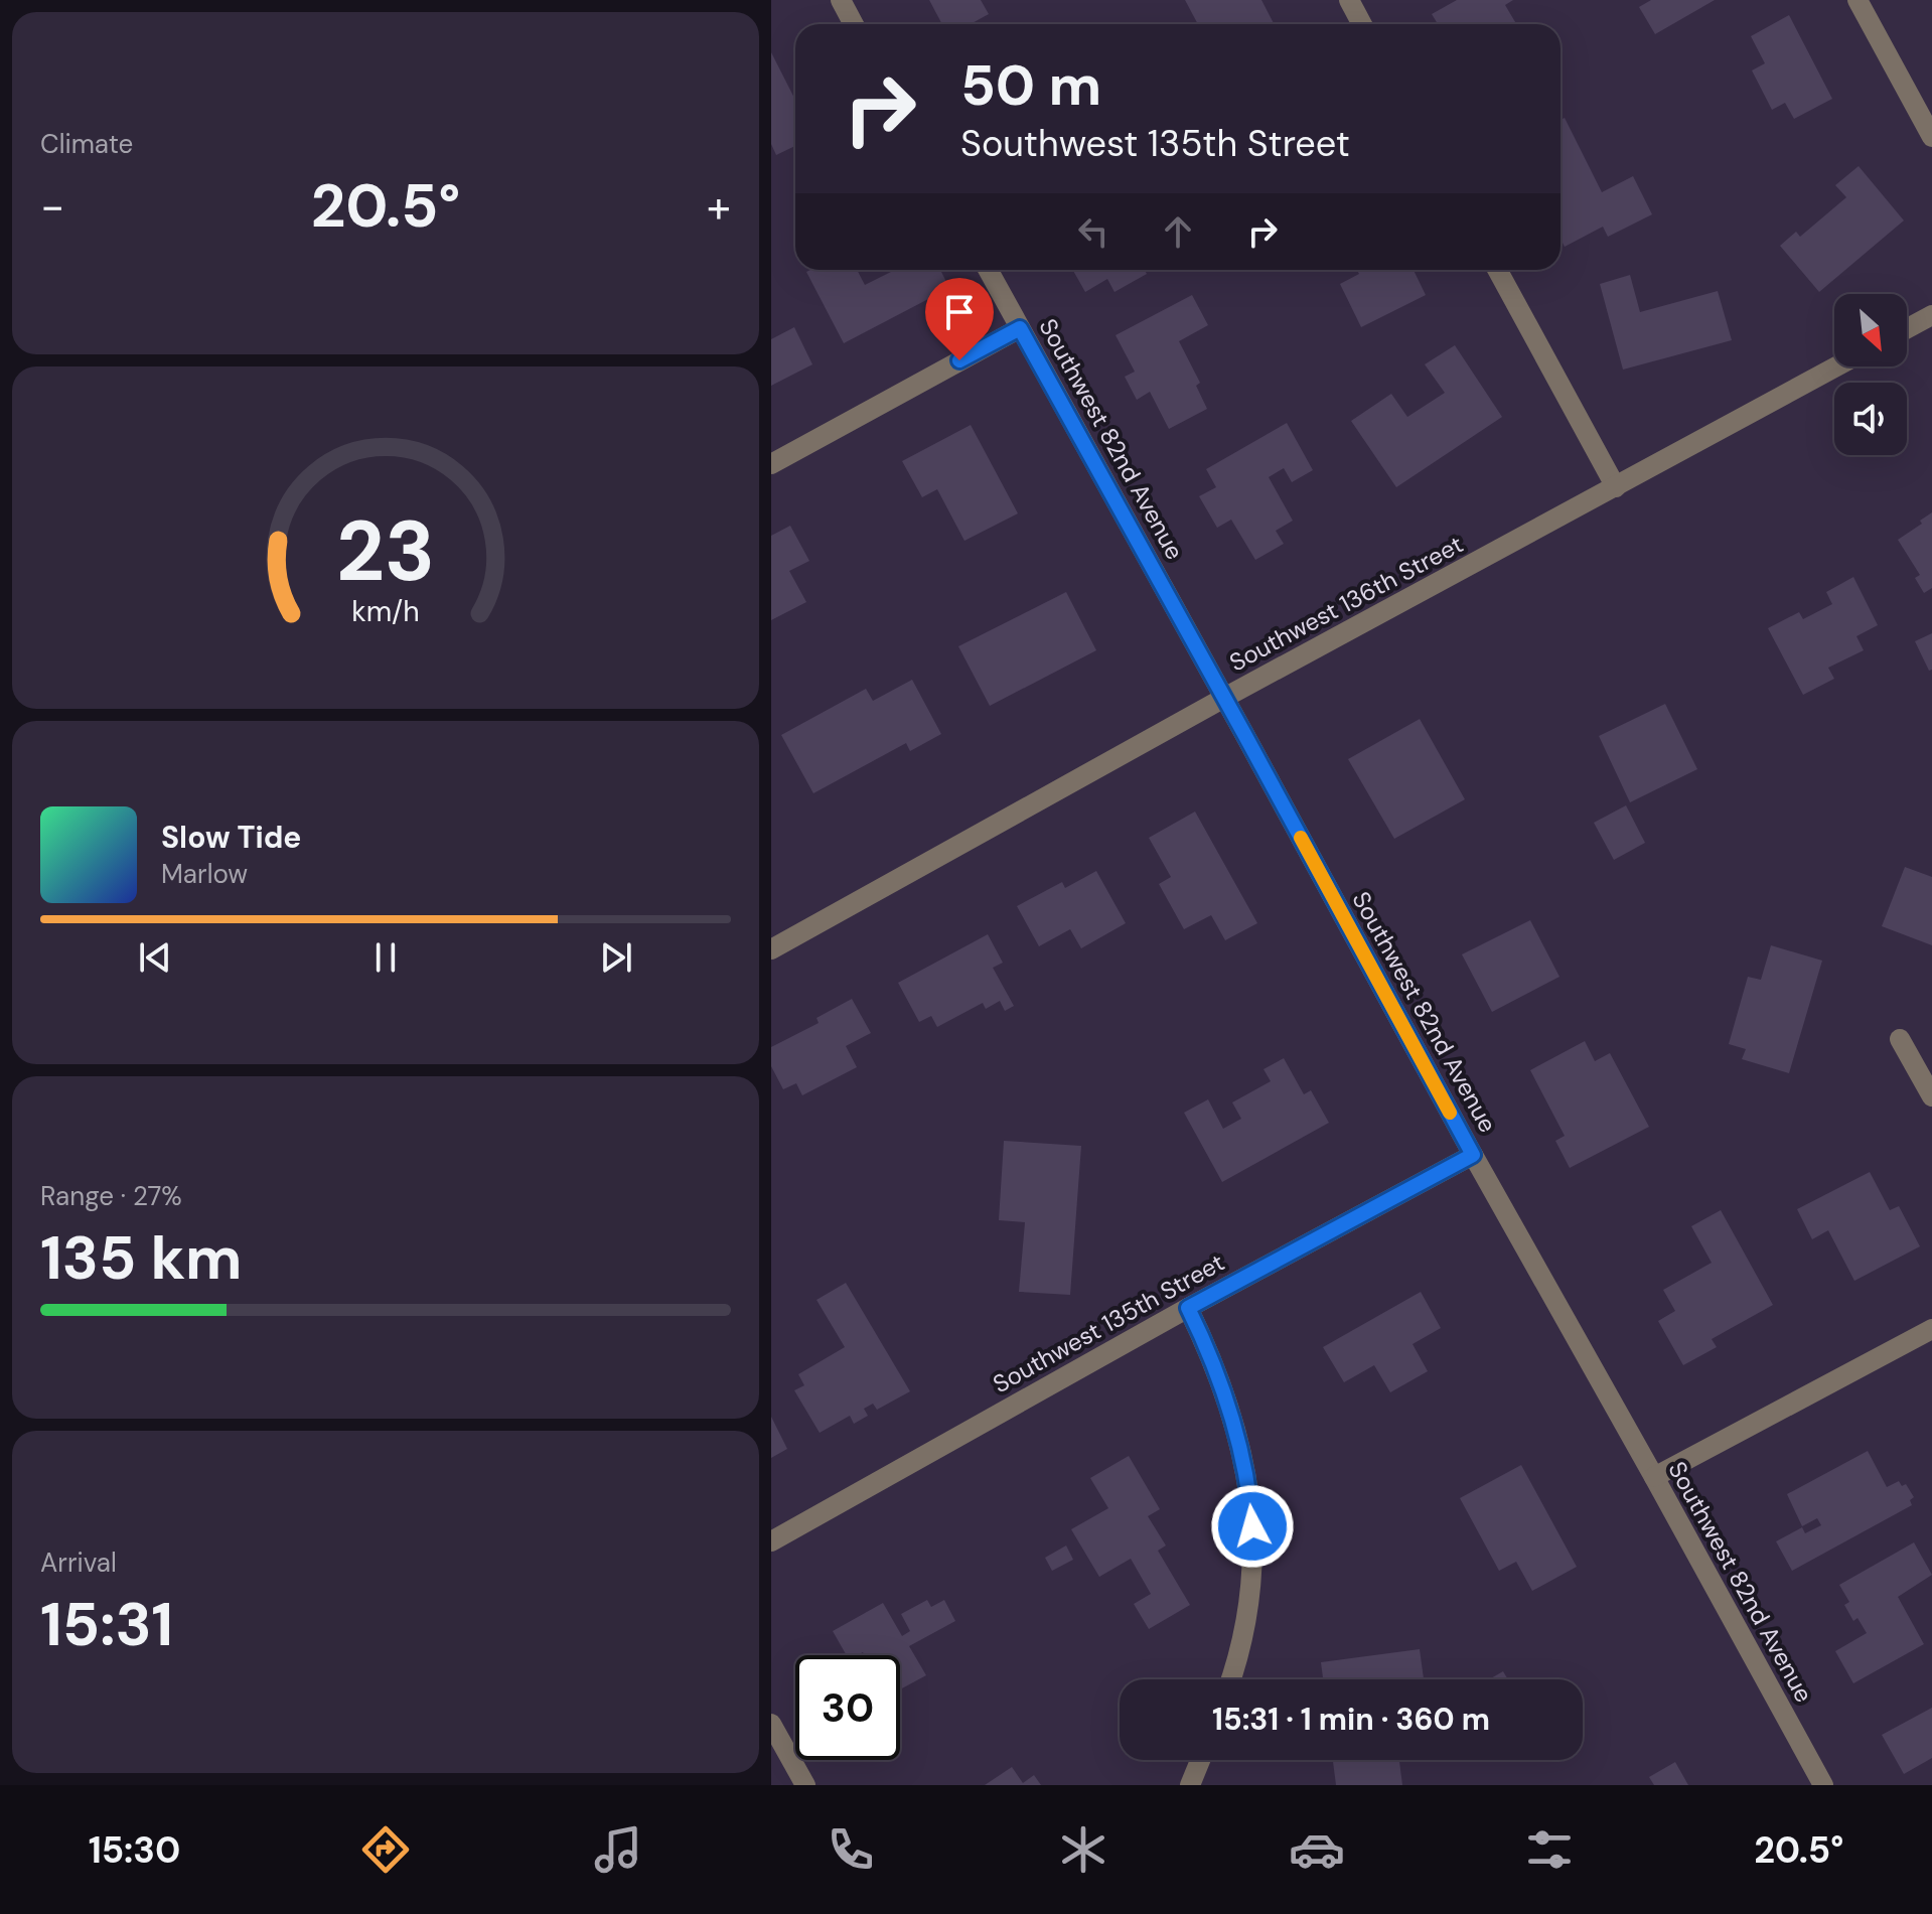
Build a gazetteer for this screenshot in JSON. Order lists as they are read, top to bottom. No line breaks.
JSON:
{"streets":{"street":["Southwest 82nd Avenue","Southwest 136th Street","Southwest 135th Street"]},"crossings":[["Southwest 82nd Avenue","Southwest 136th Street"],["Southwest 82nd Avenue","Southwest 135th Street"]],"north":"bottom right","page":{"tile":["Climate",["Range · 27%","135 km"],["Arrival","15:31"]],"turn":["50 m","Southwest 135th Street"],"heat":["−","20.5°","+"],"song":["Slow Tide","Marlow"],"limit":"30","trip":"15:31 · 1 min · 360 m","tabs":["15:30","20.5°"],"gauge":["23","km/h"]}}
